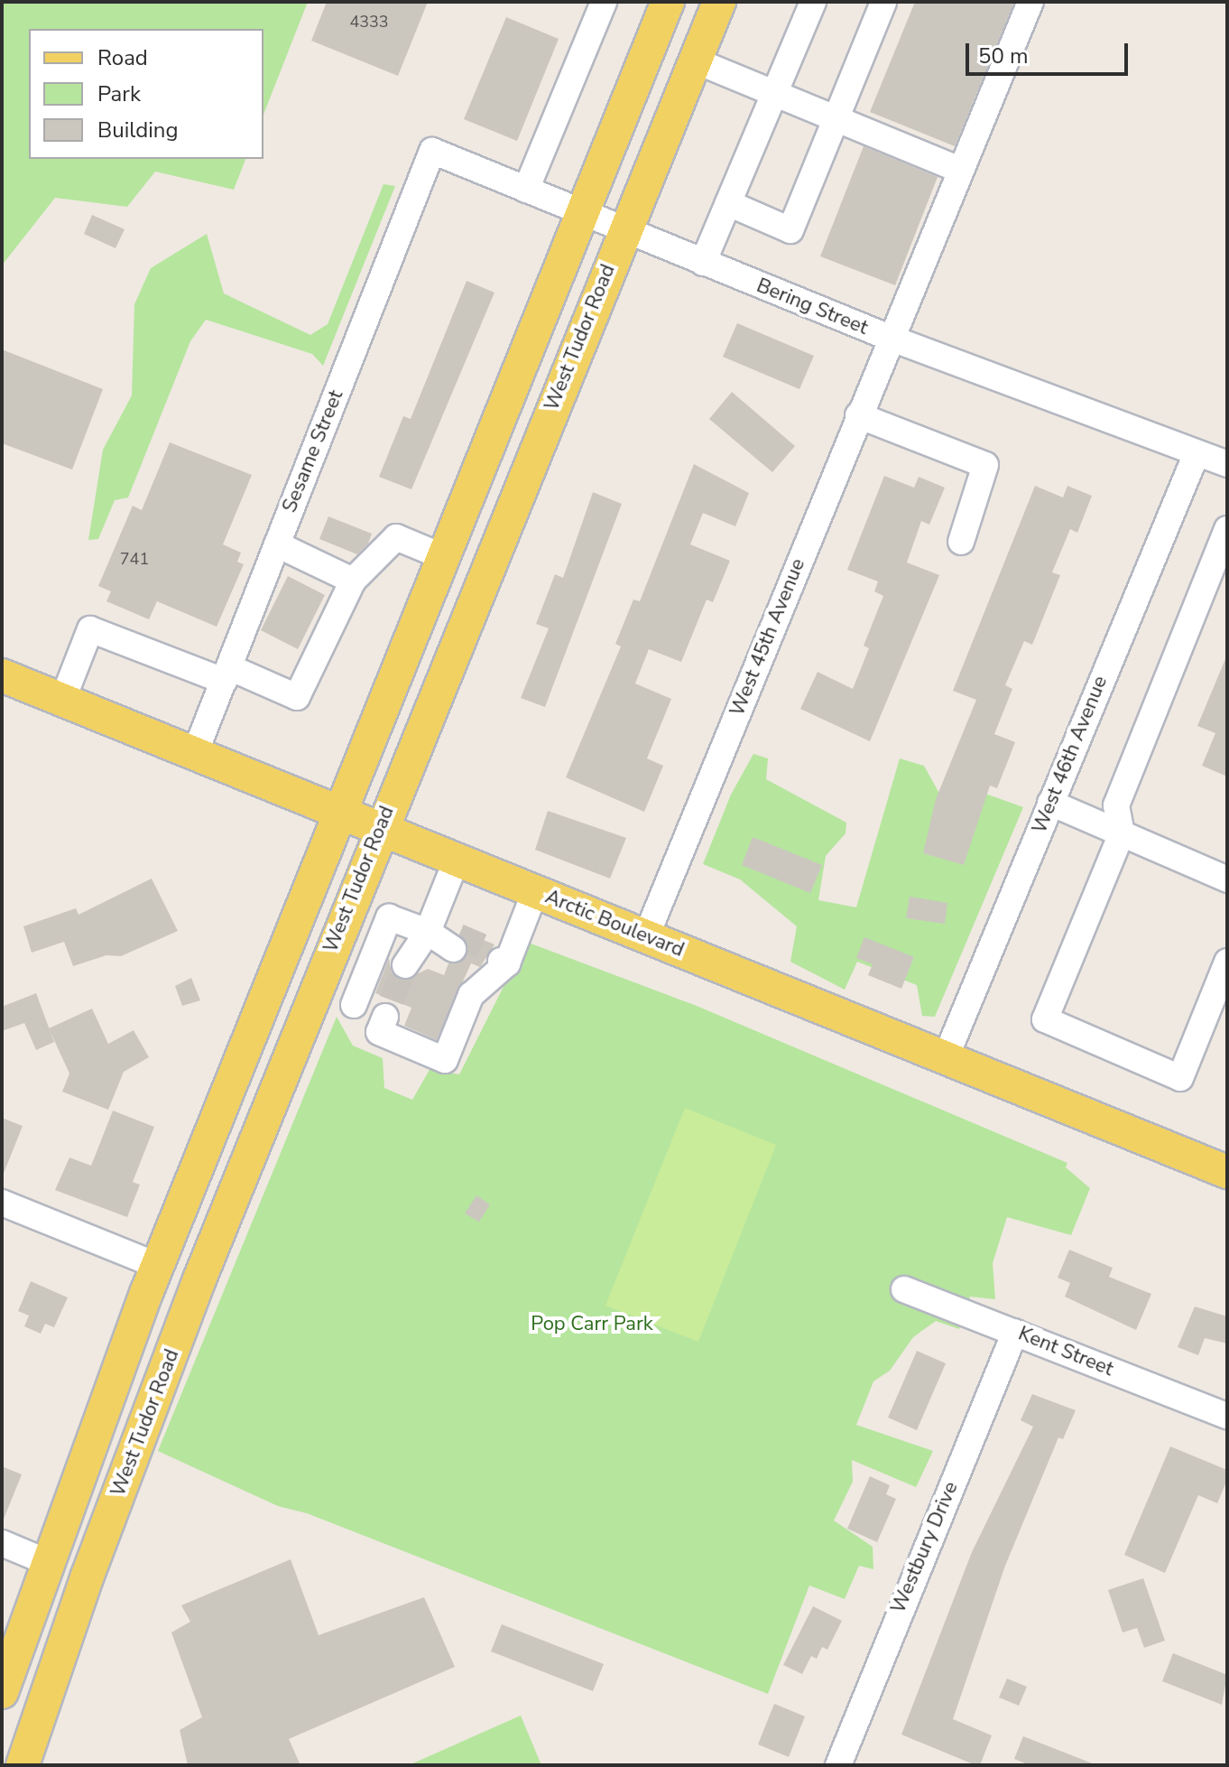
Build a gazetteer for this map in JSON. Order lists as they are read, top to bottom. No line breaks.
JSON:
{"streets":{"main road":["West Tudor Road","Arctic Boulevard"],"street":["Bering Street","Sesame Street","West 45th Avenue","West 46th Avenue","Kent Street","Westbury Drive"]},"crossings":[["Bering Street","West Tudor Road"],["Bering Street","Sesame Street"],["Bering Street","West 45th Avenue"],["Bering Street","West 46th Avenue"],["West Tudor Road","Arctic Boulevard"],["Sesame Street","Arctic Boulevard"],["West 45th Avenue","Arctic Boulevard"],["West 46th Avenue","Arctic Boulevard"],["Kent Street","Westbury Drive"]],"parks":["Pop Carr Park"],"house_numbers":["4333","741"],"legend":["Road","Park","Building"],"scale_bar":"50 m"}
